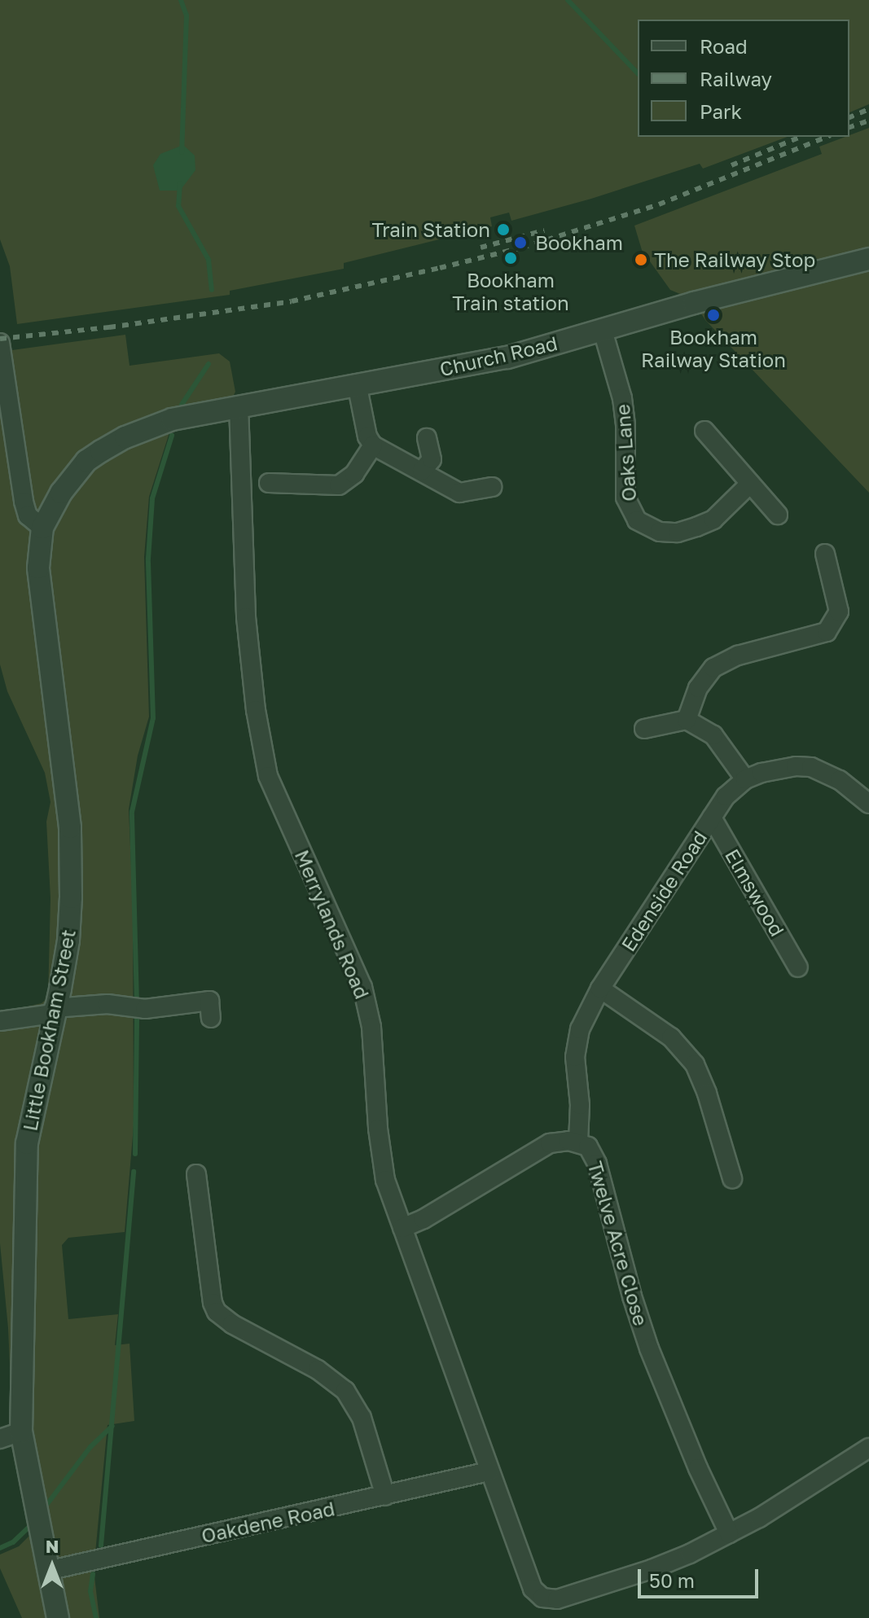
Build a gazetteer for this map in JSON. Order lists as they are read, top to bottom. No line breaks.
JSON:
{"streets":{"street":["Church Road","Oaks Lane","Edenside Road","Elmswood","Merrylands Road","Little Bookham Street","Twelve Acre Close","Oakdene Road"]},"crossings":[["Church Road","Oaks Lane"],["Church Road","Merrylands Road"],["Church Road","Little Bookham Street"],["Edenside Road","Elmswood"],["Edenside Road","Twelve Acre Close"],["Merrylands Road","Twelve Acre Close"],["Merrylands Road","Oakdene Road"],["Little Bookham Street","Oakdene Road"]],"places":["Train Station","Bookham","Bookham Train station","The Railway Stop","Bookham Railway Station"],"legend":["Road","Railway","Park"],"scale_bar":"50 m","north":"top"}
